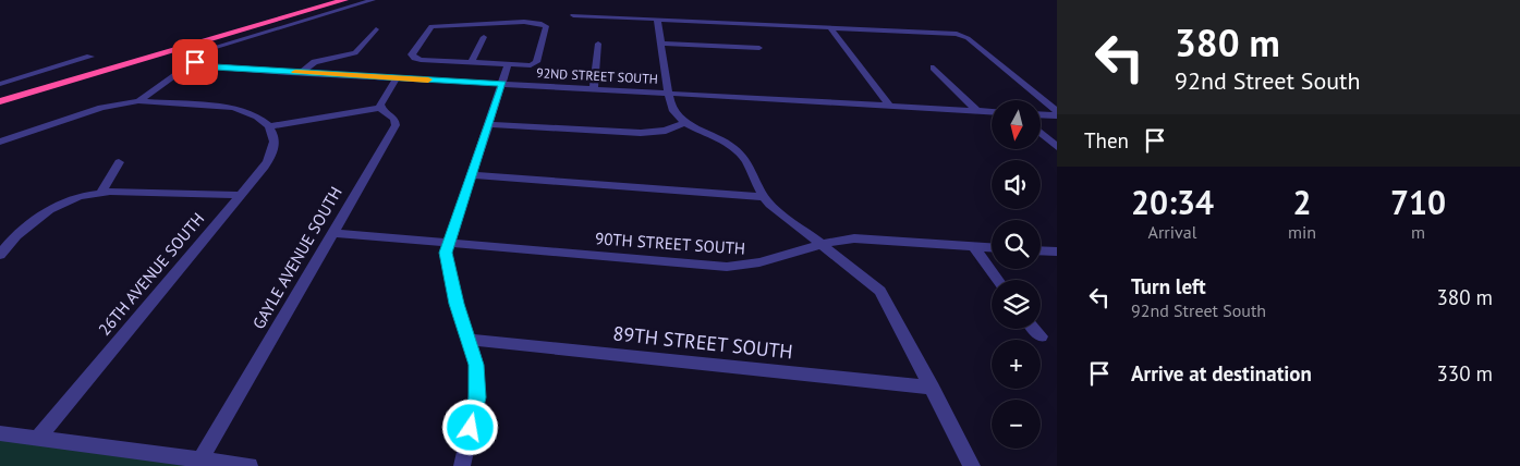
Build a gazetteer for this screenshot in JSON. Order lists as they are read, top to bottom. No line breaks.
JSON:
{"streets":{"street":["92ND STREET SOUTH","90TH STREET SOUTH","GAYLE AVENUE SOUTH","26TH AVENUE SOUTH","89TH STREET SOUTH"]},"crossings":[["90TH STREET SOUTH","GAYLE AVENUE SOUTH"]],"north":"bottom","page":{"turn":["380 m","92nd Street South"],"map_buttons":["+","−"],"then":"Then","eta":["20:34","Arrival","2","min","710","m"],"list":[{"name":"Turn left","note":"92nd Street South","value":"380 m"},{"name":"Arrive at destination","value":"330 m"}]}}
